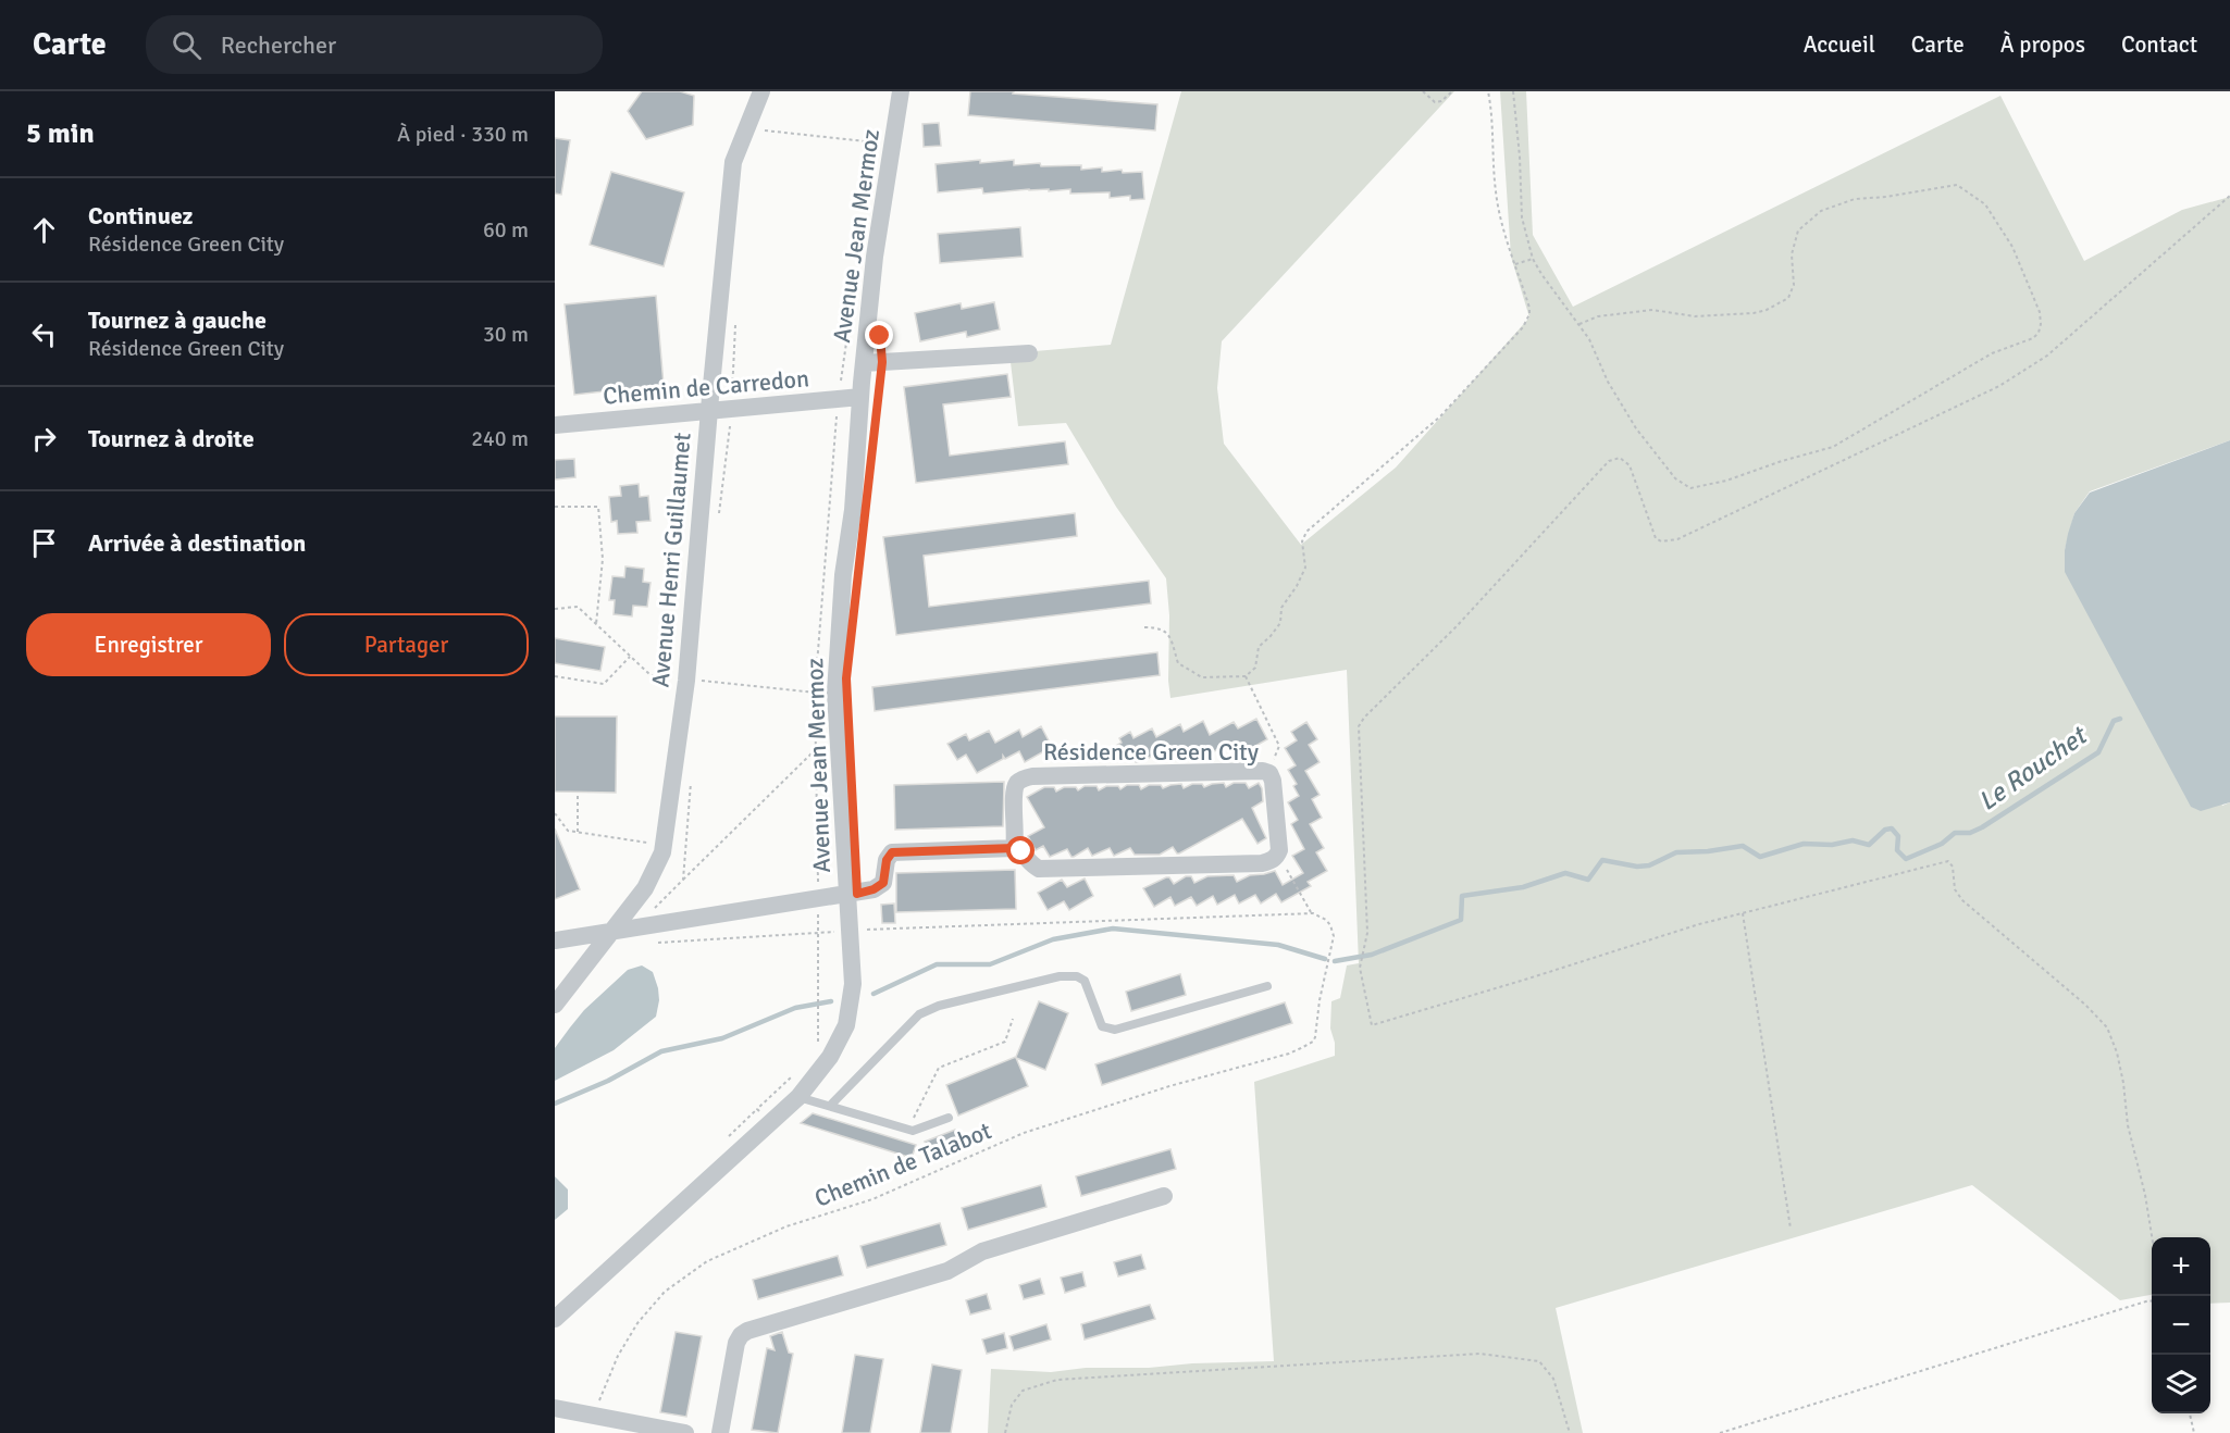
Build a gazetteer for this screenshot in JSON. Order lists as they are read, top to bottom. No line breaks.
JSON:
{"streets":{"street":["Avenue Jean Mermoz","Chemin de Carredon","Avenue Henri Guillaumet","Résidence Green City"],"path":["Chemin de Talabot"]},"crossings":[["Avenue Jean Mermoz","Chemin de Carredon"],["Chemin de Carredon","Avenue Henri Guillaumet"]],"water":["Le Rouchet"],"page":{"header":"Carte","search":"Rechercher","nav":["Accueil","Carte","À propos","Contact"],"heading":["5 min","À pied · 330 m"],"list":[["Continuez","Résidence Green City","60 m"],["Tournez à gauche","Résidence Green City","30 m"],["Tournez à droite","240 m"],"Arrivée à destination"],"buttons":["Enregistrer","Partager"],"map_buttons":["+","−"]}}
